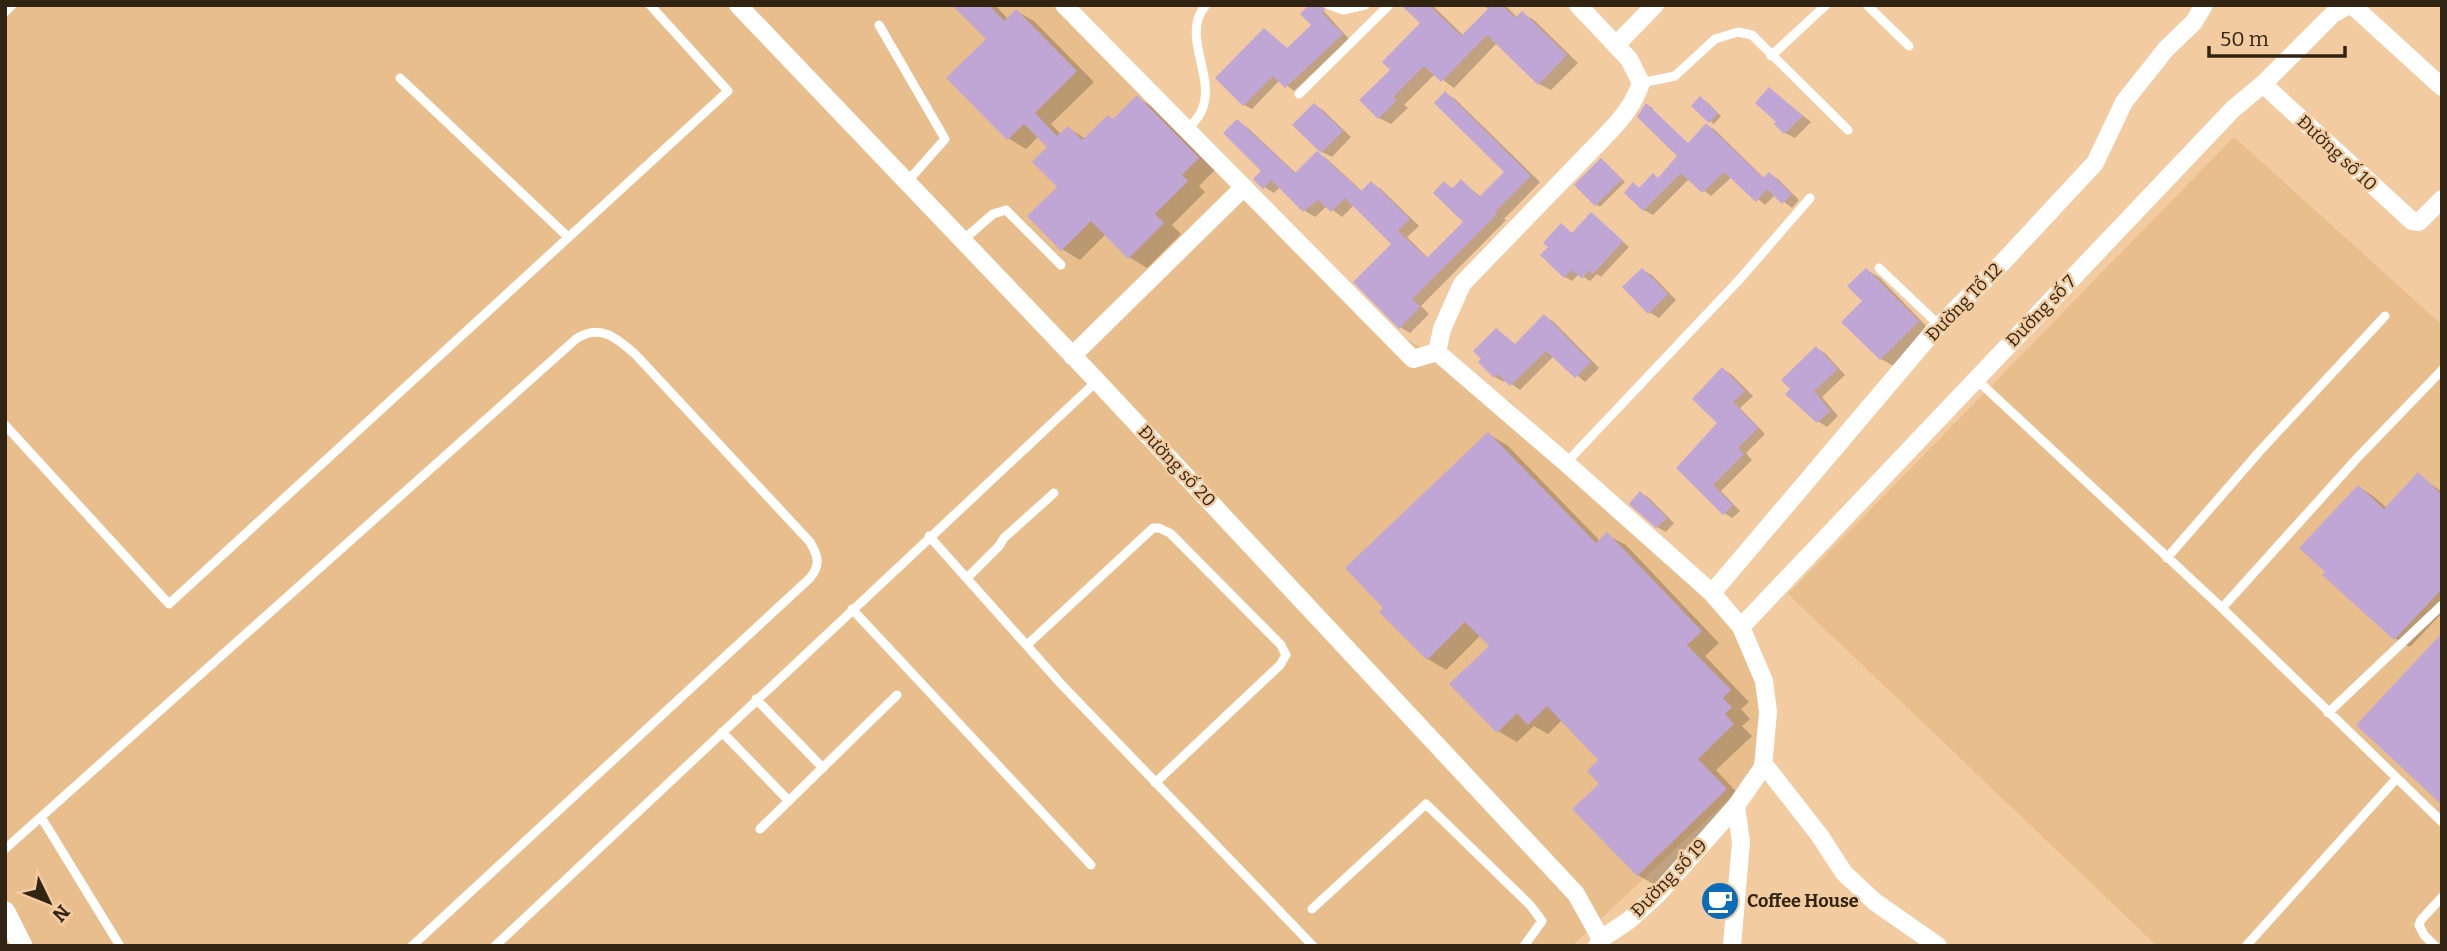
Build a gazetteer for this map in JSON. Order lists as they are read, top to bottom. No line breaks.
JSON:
{"streets":{"street":["Đường số 10","Đường Tổ 12","Đường số 7","Đường số 20","Đường số 19"]},"crossings":[["Đường số 10","Đường số 7"],["Đường số 20","Đường số 19"]],"places":{"cafe":["Coffee House"]},"scale_bar":"50 m","north":"bottom right"}
